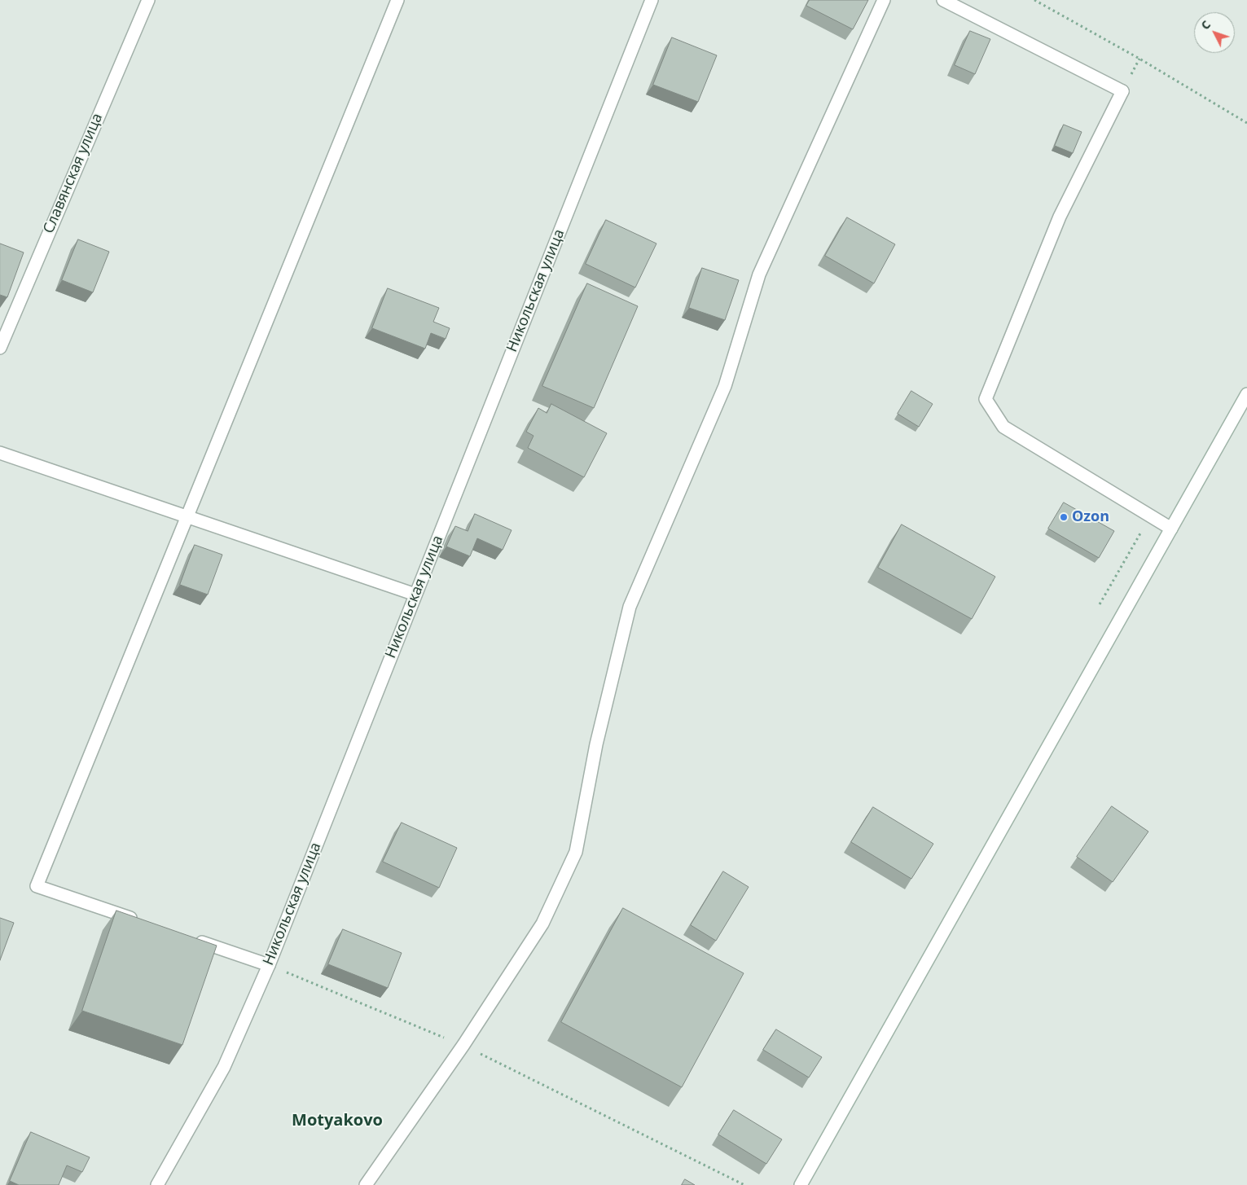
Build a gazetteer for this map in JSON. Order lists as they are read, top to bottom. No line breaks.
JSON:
{"streets":{"street":["Славянская улица","Никольская улица"]},"districts":["Motyakovo"],"places":["Ozon"],"north":"top left"}
